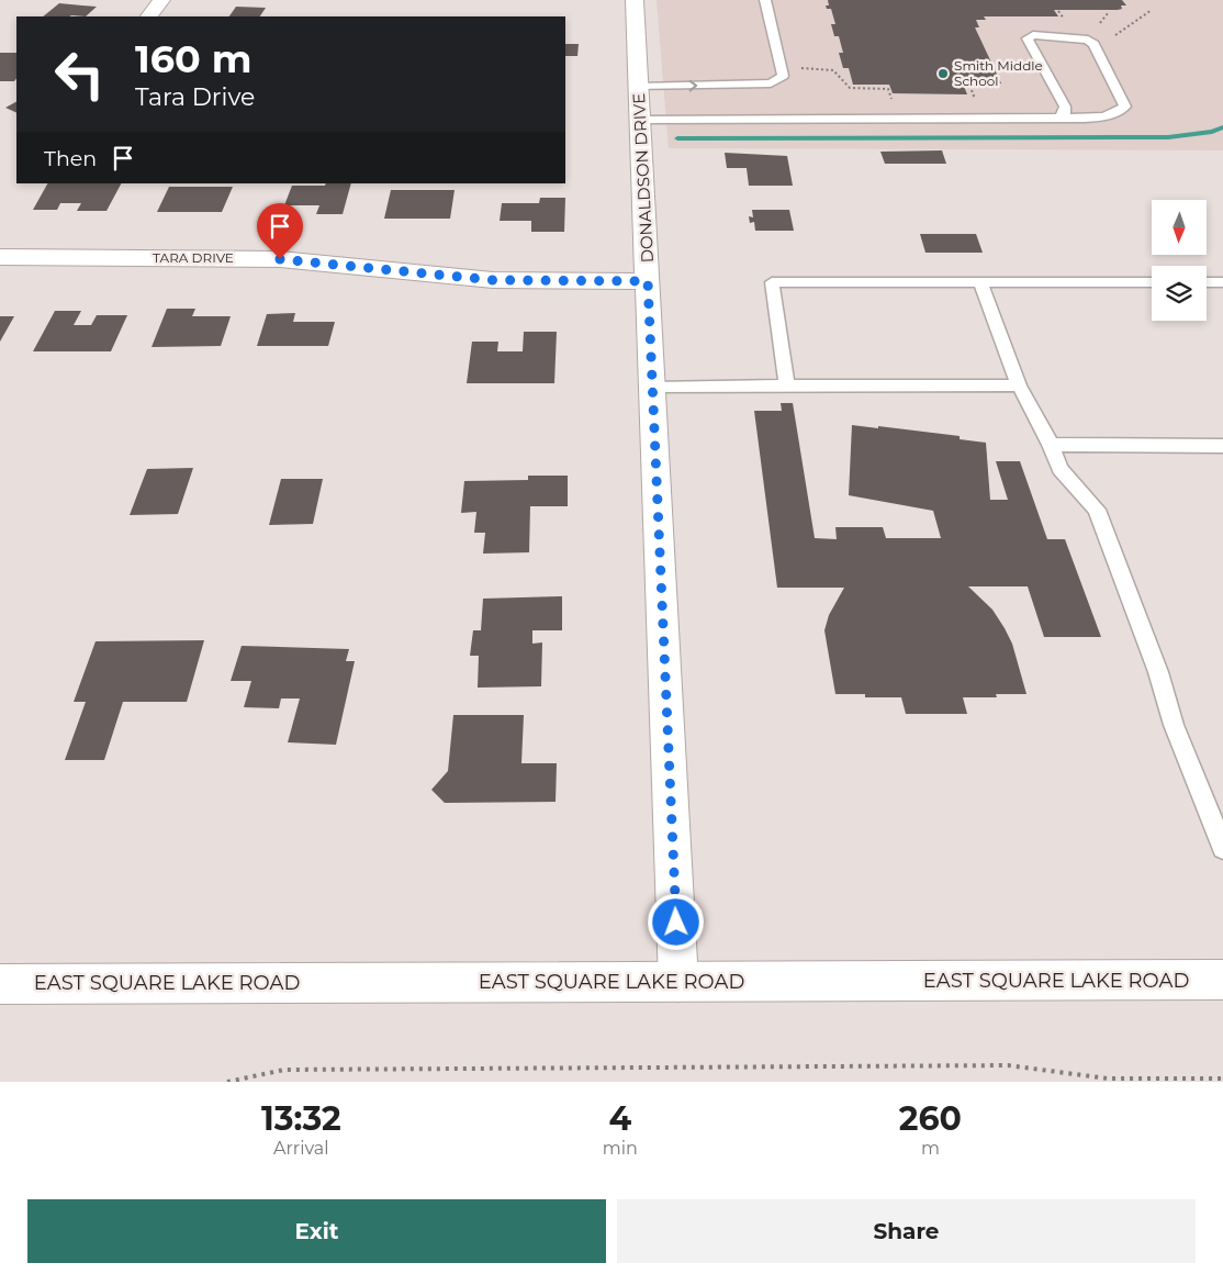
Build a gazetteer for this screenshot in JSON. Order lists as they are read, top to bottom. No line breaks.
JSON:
{"streets":{"street":["DONALDSON DRIVE","TARA DRIVE","EAST SQUARE LAKE ROAD"]},"crossings":[["DONALDSON DRIVE","TARA DRIVE"],["DONALDSON DRIVE","EAST SQUARE LAKE ROAD"]],"places":["Smith Middle School"],"north":"bottom","page":{"turn":["160 m","Tara Drive"],"then":"Then","eta":["13:32","Arrival","4","min","260","m"],"buttons":["Exit","Share"]}}
